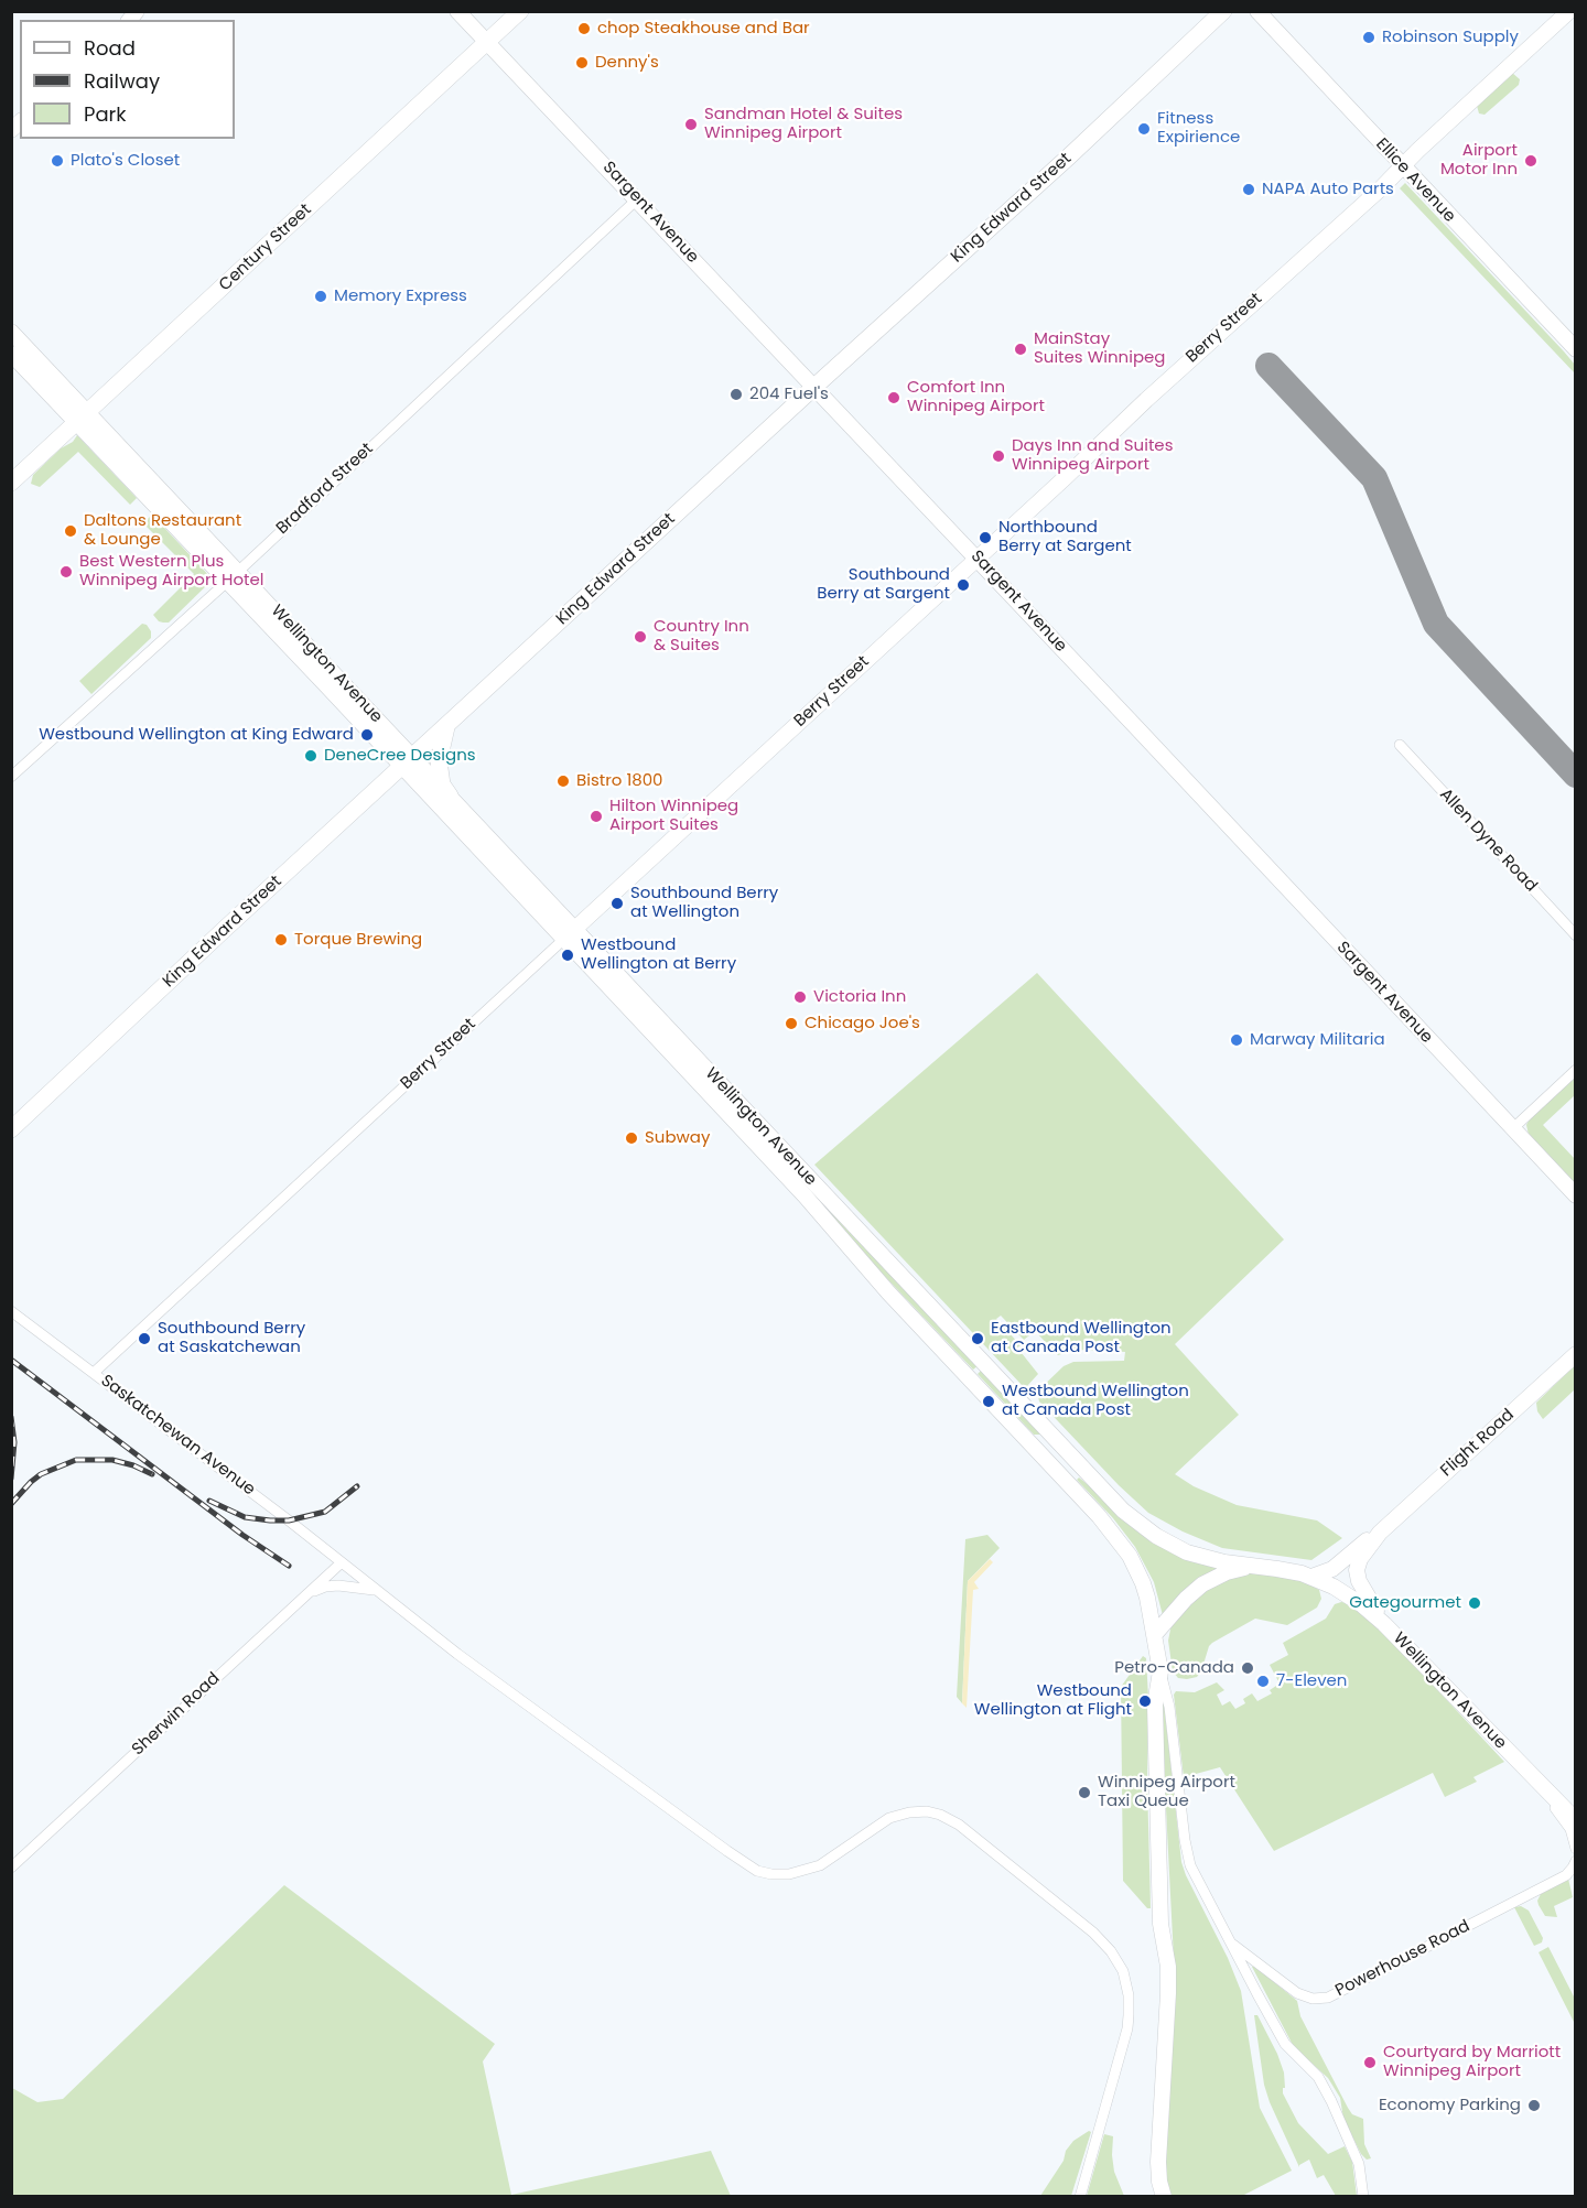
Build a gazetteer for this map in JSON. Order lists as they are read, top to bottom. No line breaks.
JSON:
{"streets":{"main road":["Ellice Avenue","King Edward Street","Sargent Avenue","Century Street","Berry Street","Wellington Avenue","Flight Road"],"street":["Bradford Street","Allen Dyne Road","Saskatchewan Avenue","Sherwin Road","Powerhouse Road"]},"crossings":[["Ellice Avenue","Berry Street"],["King Edward Street","Sargent Avenue"],["King Edward Street","Wellington Avenue"],["Sargent Avenue","Century Street"],["Sargent Avenue","Berry Street"],["Sargent Avenue","Bradford Street"],["Century Street","Wellington Avenue"],["Berry Street","Wellington Avenue"],["Berry Street","Saskatchewan Avenue"],["Bradford Street","Wellington Avenue"],["Wellington Avenue","Powerhouse Road"],["Saskatchewan Avenue","Sherwin Road"]],"places":["chop Steakhouse and Bar","Robinson Supply","Denny's","Sandman Hotel & Suites Winnipeg Airport","Fitness Expirience","Plato's Closet","Airport Motor Inn","NAPA Auto Parts","Memory Express","MainStay Suites Winnipeg","204 Fuel's","Comfort Inn Winnipeg Airport","Days Inn and Suites Winnipeg Airport","Daltons Restaurant & Lounge","Northbound Berry at Sargent","Best Western Plus Winnipeg Airport Hotel","Southbound Berry at Sargent","Country Inn & Suites","Westbound Wellington at King Edward","DeneCree Designs","Bistro 1800","Hilton Winnipeg Airport Suites","Southbound Berry at Wellington","Torque Brewing","Westbound Wellington at Berry","Victoria Inn","Chicago Joe's","Marway Militaria","Subway","Southbound Berry at Saskatchewan","Eastbound Wellington at Canada Post","Westbound Wellington at Canada Post","Gategourmet","Petro-Canada","7-Eleven","Westbound Wellington at Flight","Winnipeg Airport Taxi Queue","Courtyard by Marriott Winnipeg Airport","Economy Parking"],"legend":["Road","Railway","Park"]}
